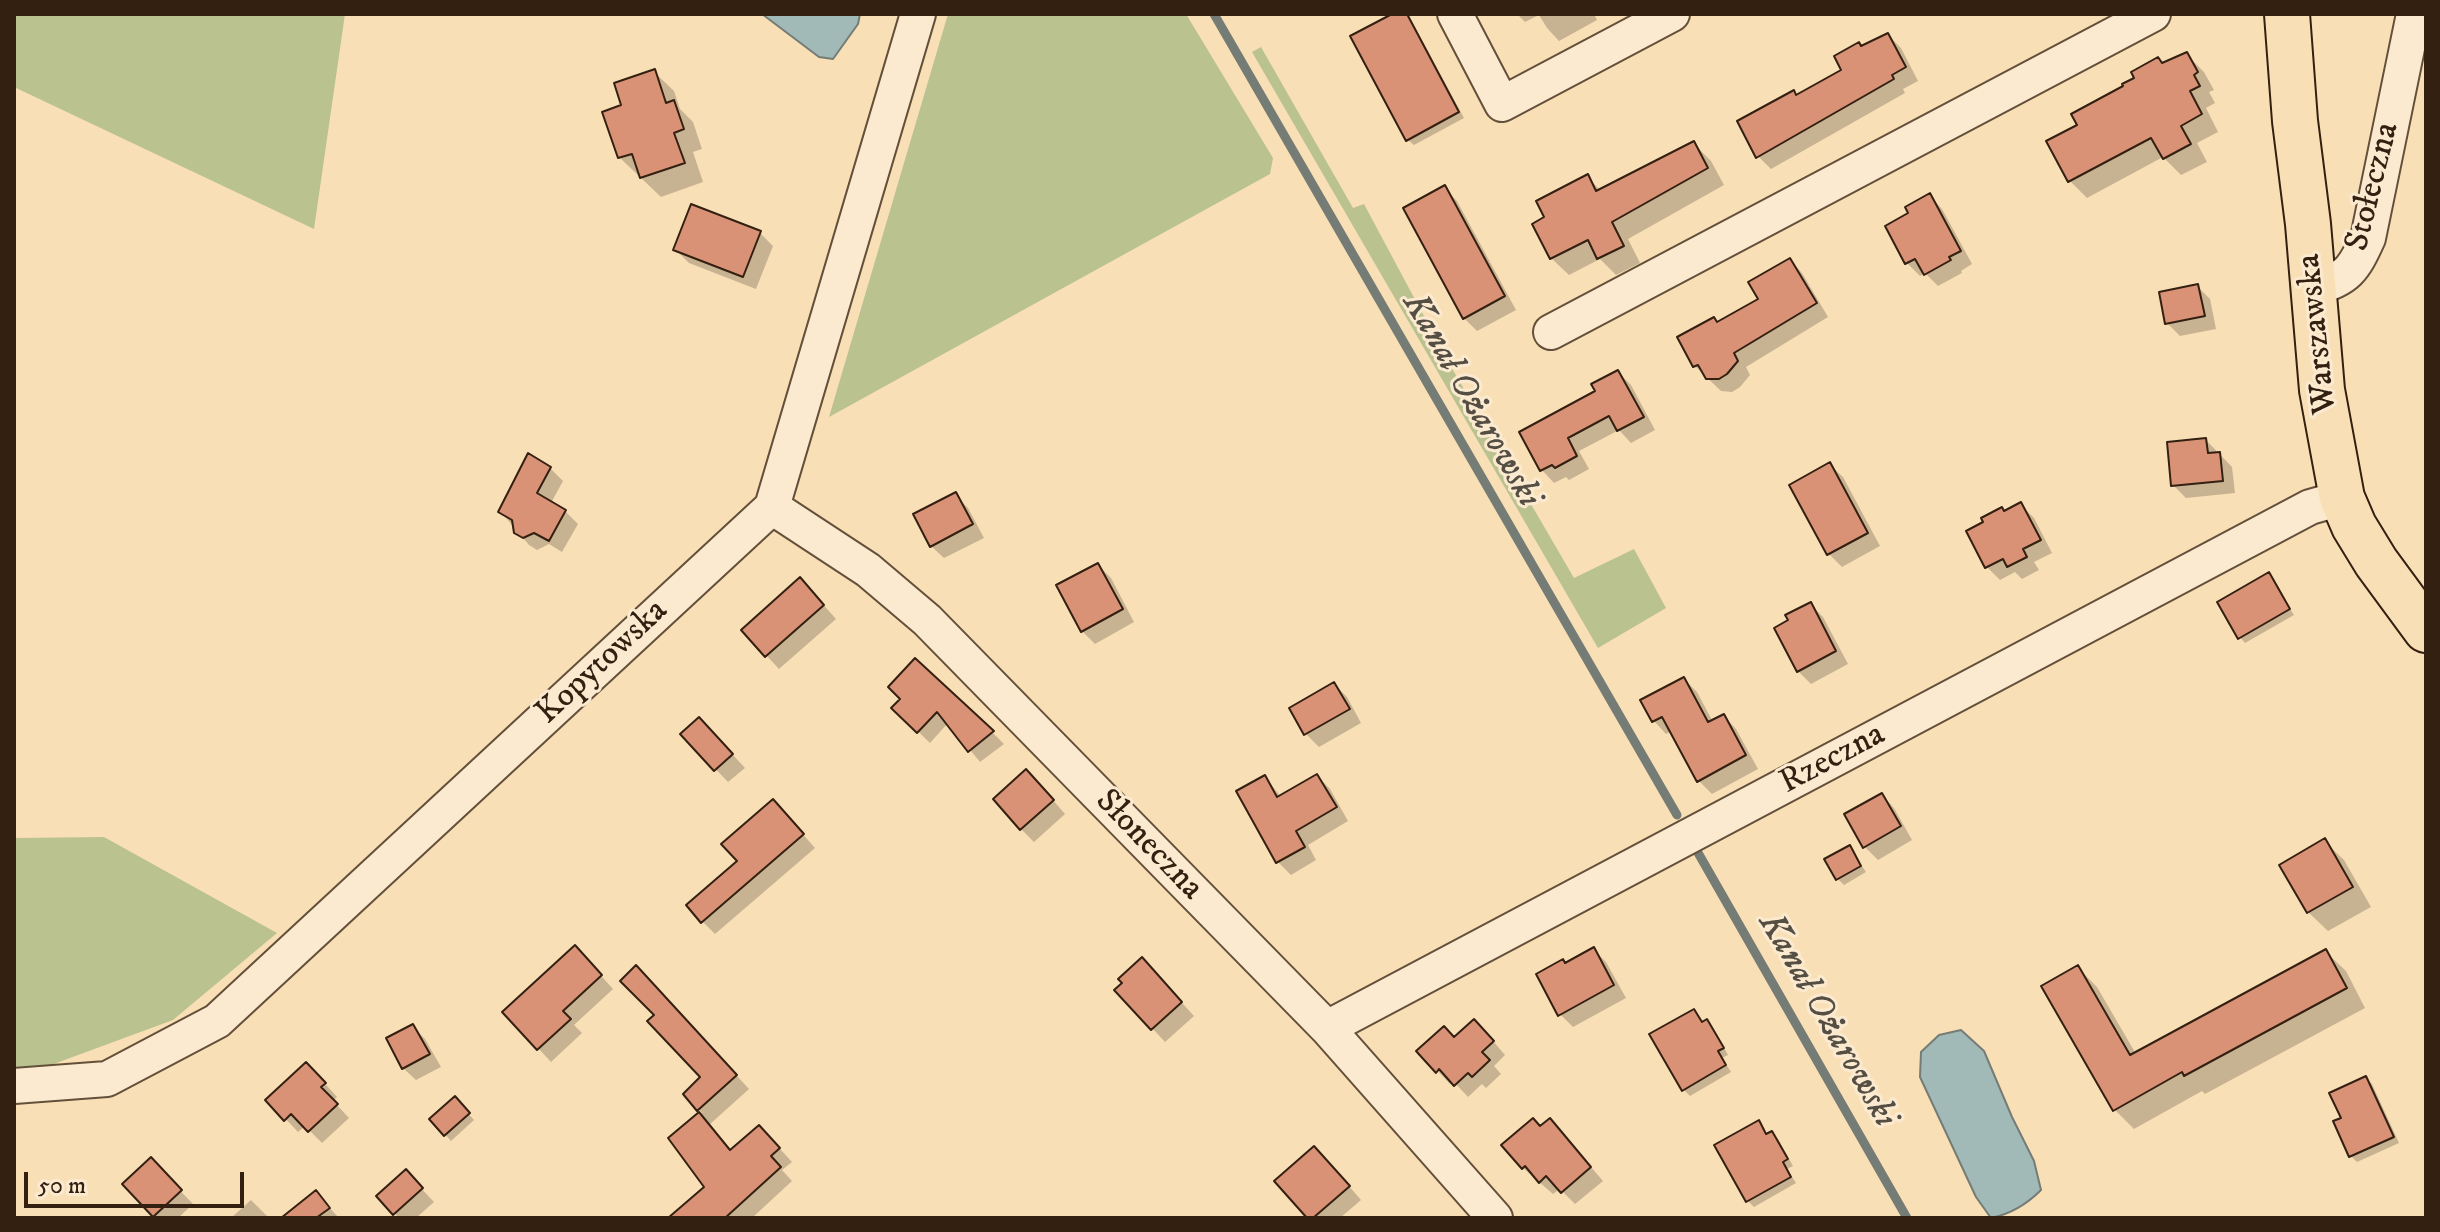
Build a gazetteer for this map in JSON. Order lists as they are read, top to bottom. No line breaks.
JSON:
{"streets":{"main road":["Warszawska"],"street":["Stołeczna","Kopytowska","Rzeczna","Słoneczna"]},"crossings":[["Stołeczna","Warszawska"],["Warszawska","Rzeczna"],["Kopytowska","Słoneczna"],["Rzeczna","Słoneczna"]],"water":["Kanał Ożarowski"],"scale_bar":"50 m"}
